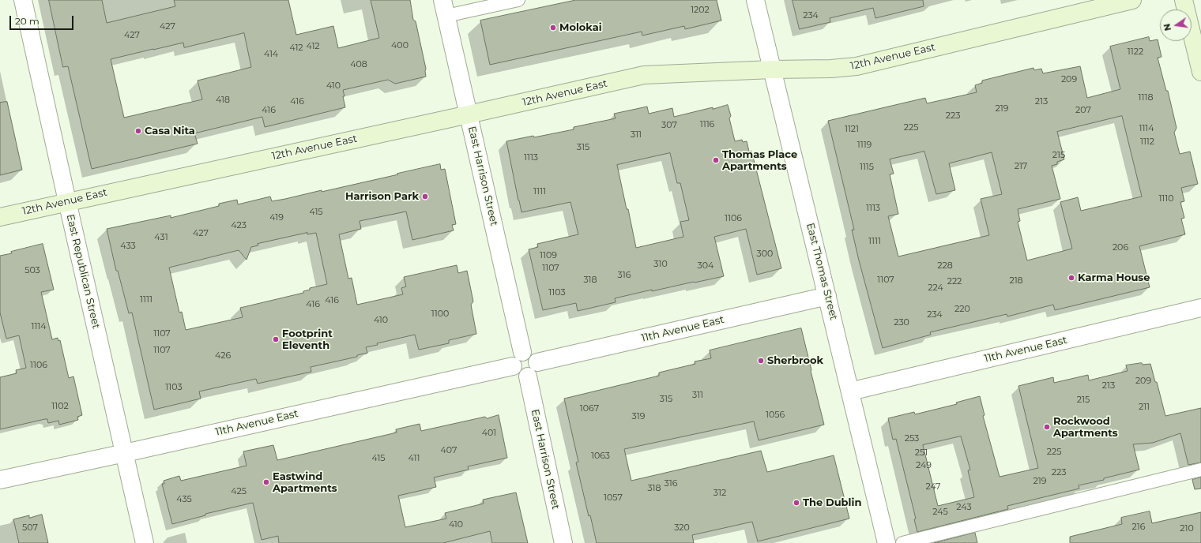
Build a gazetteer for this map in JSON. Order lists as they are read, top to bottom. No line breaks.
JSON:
{"streets":{"street":["12th Avenue East","East Harrison Street","East Republican Street","East Thomas Street","11th Avenue East"]},"crossings":[["12th Avenue East","East Harrison Street"],["12th Avenue East","East Republican Street"],["12th Avenue East","East Thomas Street"],["East Harrison Street","11th Avenue East"],["East Republican Street","11th Avenue East"],["East Thomas Street","11th Avenue East"]],"places":["Molokai","Casa Nita","Thomas Place Apartments","Harrison Park","Karma House","Footprint Eleventh","Sherbrook","Rockwood Apartments","Eastwind Apartments","The Dublin"],"house_numbers":["1202","234","427","427","400","412","412","1122","414","408","209","410","1118","418","416","213","219","416","207","223","1116","307","225","1114","1121","311","1112","1119","315","215","1113","217","1115","1111","1110","1113","415","419","1106","423","427","431","1111","433","206","300","1109","310","304","228","1107","503","316","318","1107","218","222","224","1103","1111","416","416","220","1100","234","410","230","1114","1107","1107","426","1106","209","213","1103","311","315","215","1102","211","1067","1056","319","401","253","407","225","251","1063","415","411","249","223","219","316","247","318","425","312","1057","435","243","245","410","216","507","320","210"],"scale_bar":"20 m","north":"left"}
